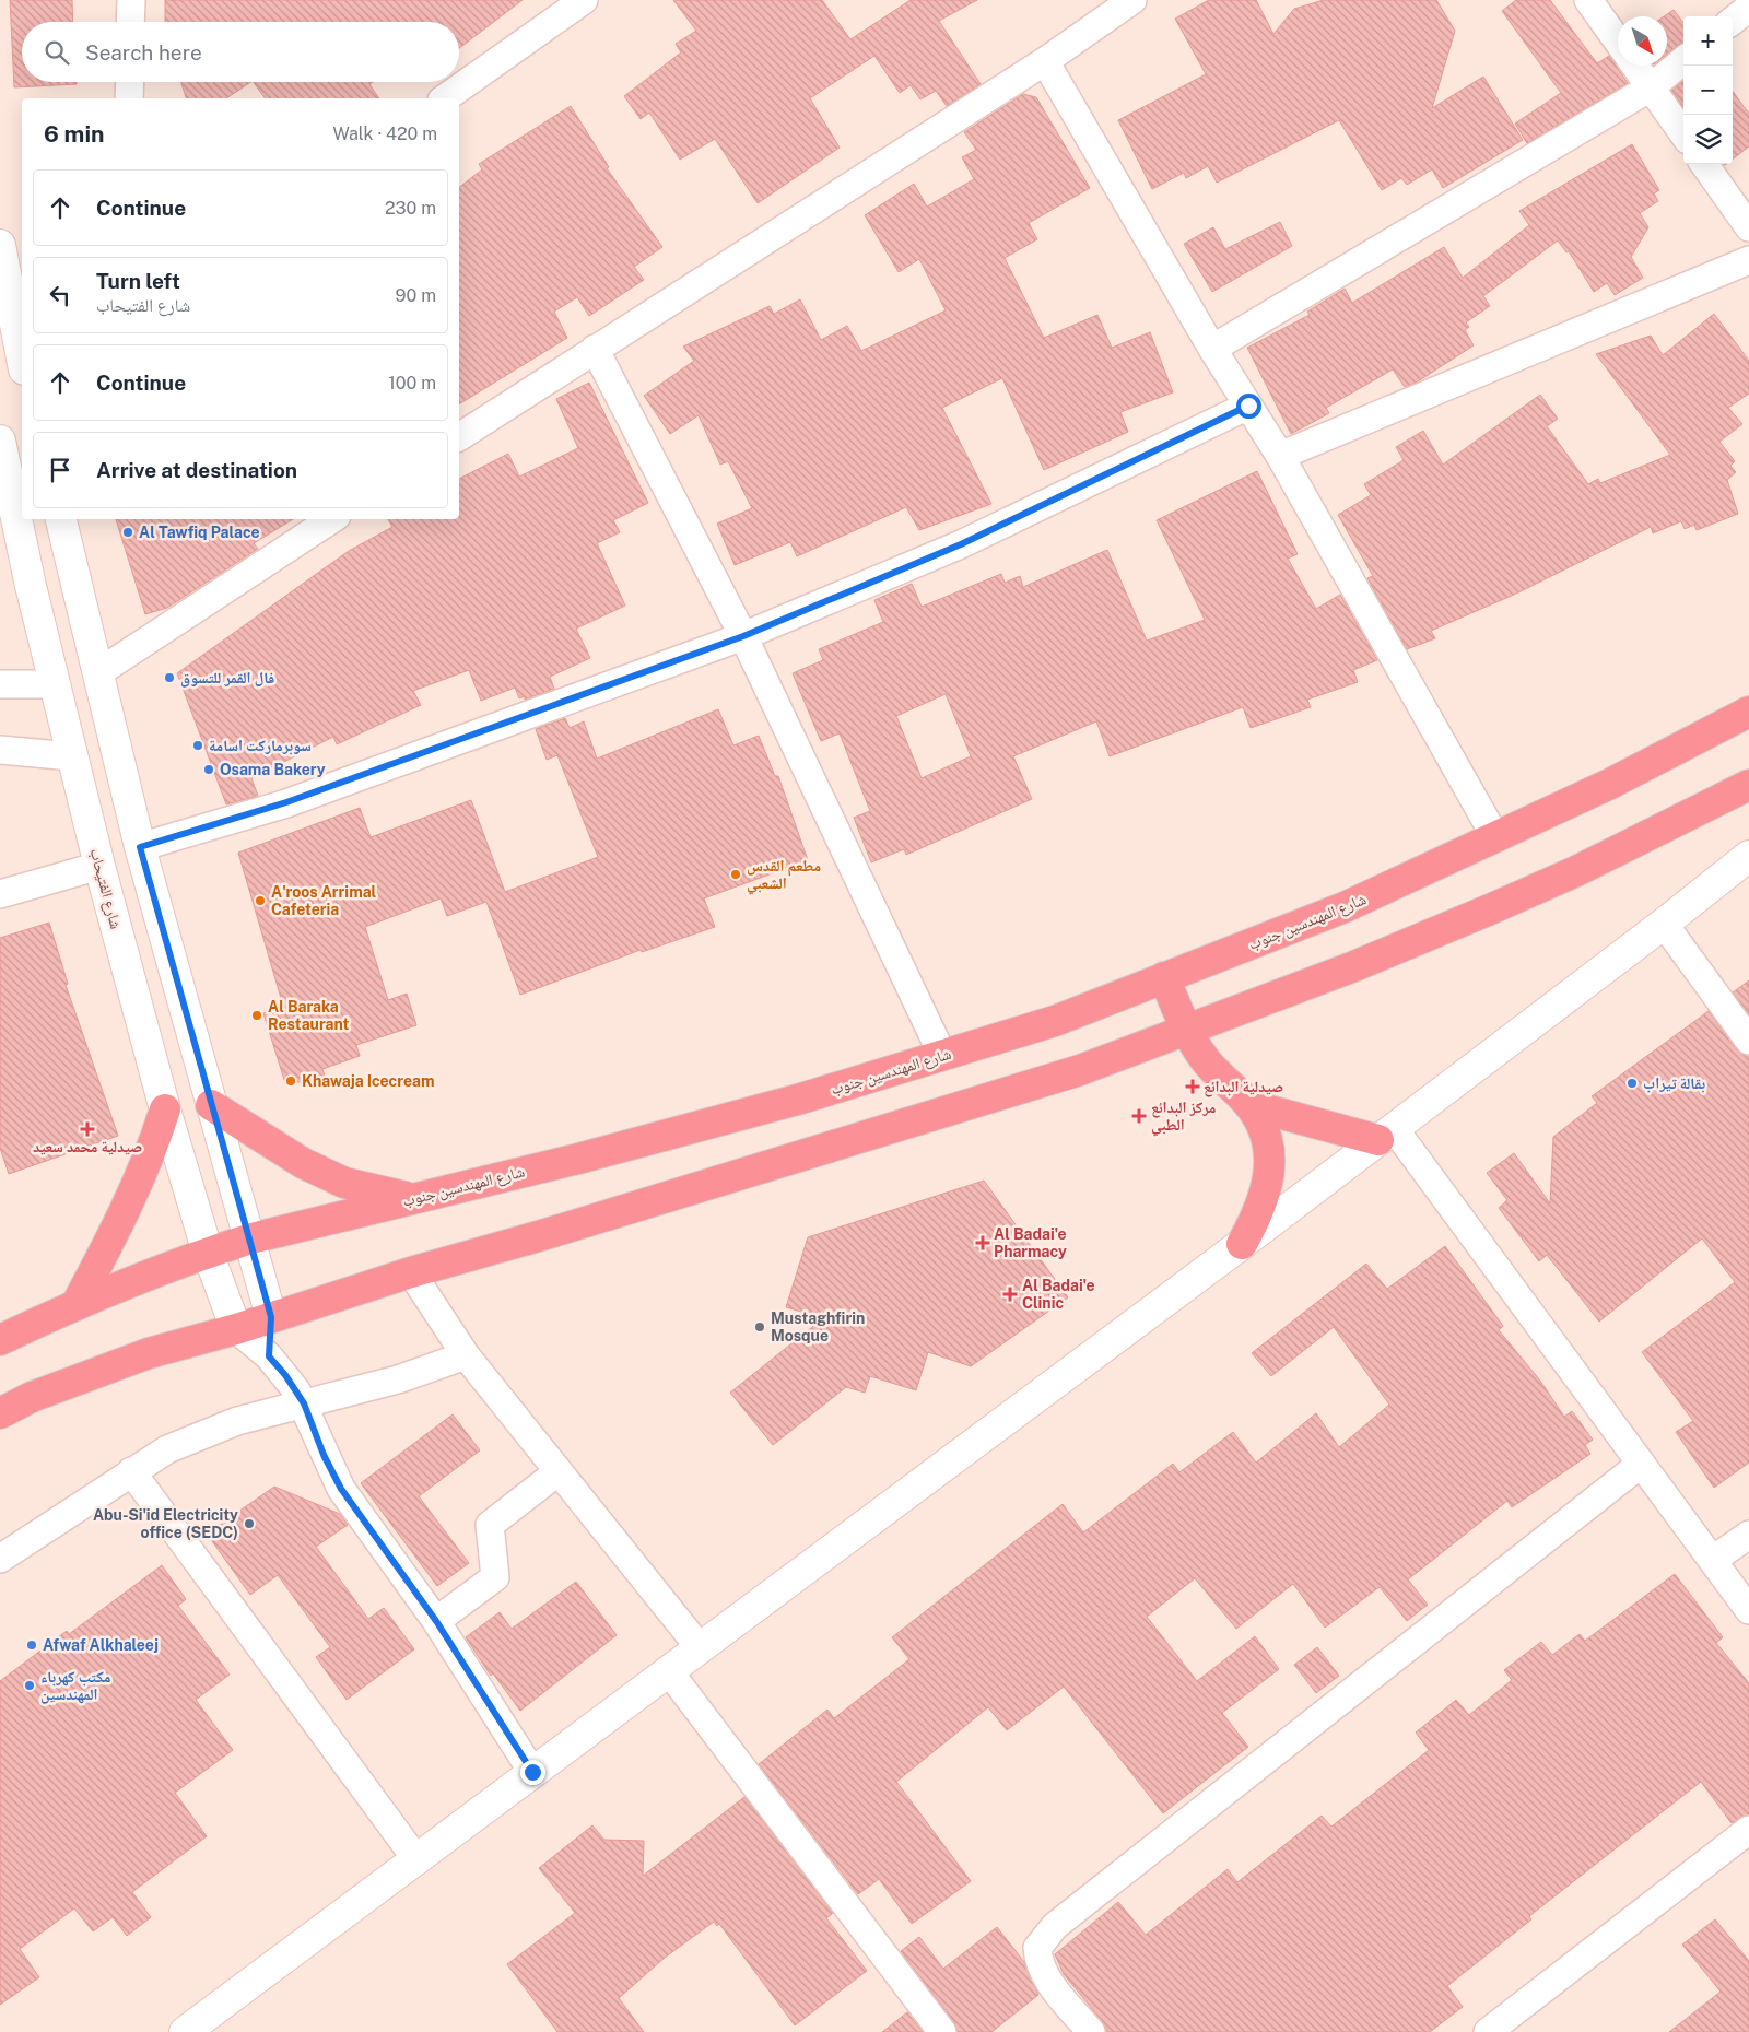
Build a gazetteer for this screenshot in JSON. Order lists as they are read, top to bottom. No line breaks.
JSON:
{"streets":{"highway":["شارع المهندسين جنوب"],"street":["شارع الفتيحاب"]},"crossings":[["شارع الفتيحاب","شارع المهندسين جنوب"]],"places":{"other":["Al Tawfiq Palace","فال القمر للتسوق","سوبرماركت اسامة","Osama Bakery","مطعم القدس الشعبي","A'roos Arrimal Cafeteria","Al Baraka Restaurant","Khawaja Icecream","بقالة تيراب","Mustaghfirin Mosque","Abu-Si'id Electricity office (SEDC)","Afwaf Alkhaleej","مكتب كهرباء المهندسين"],"health":["صيدلية البدائع","مركز البدائع الطبي","صيدلية محمد سعيد","Al Badai'e Pharmacy","Al Badai'e Clinic"]},"north":"bottom right","page":{"map_buttons":["+","−"],"search":"Search here","heading":["6 min","Walk · 420 m"],"list":[["Continue","230 m"],["Turn left","شارع الفتيحاب","90 m"],["Continue","100 m"],"Arrive at destination"]}}
